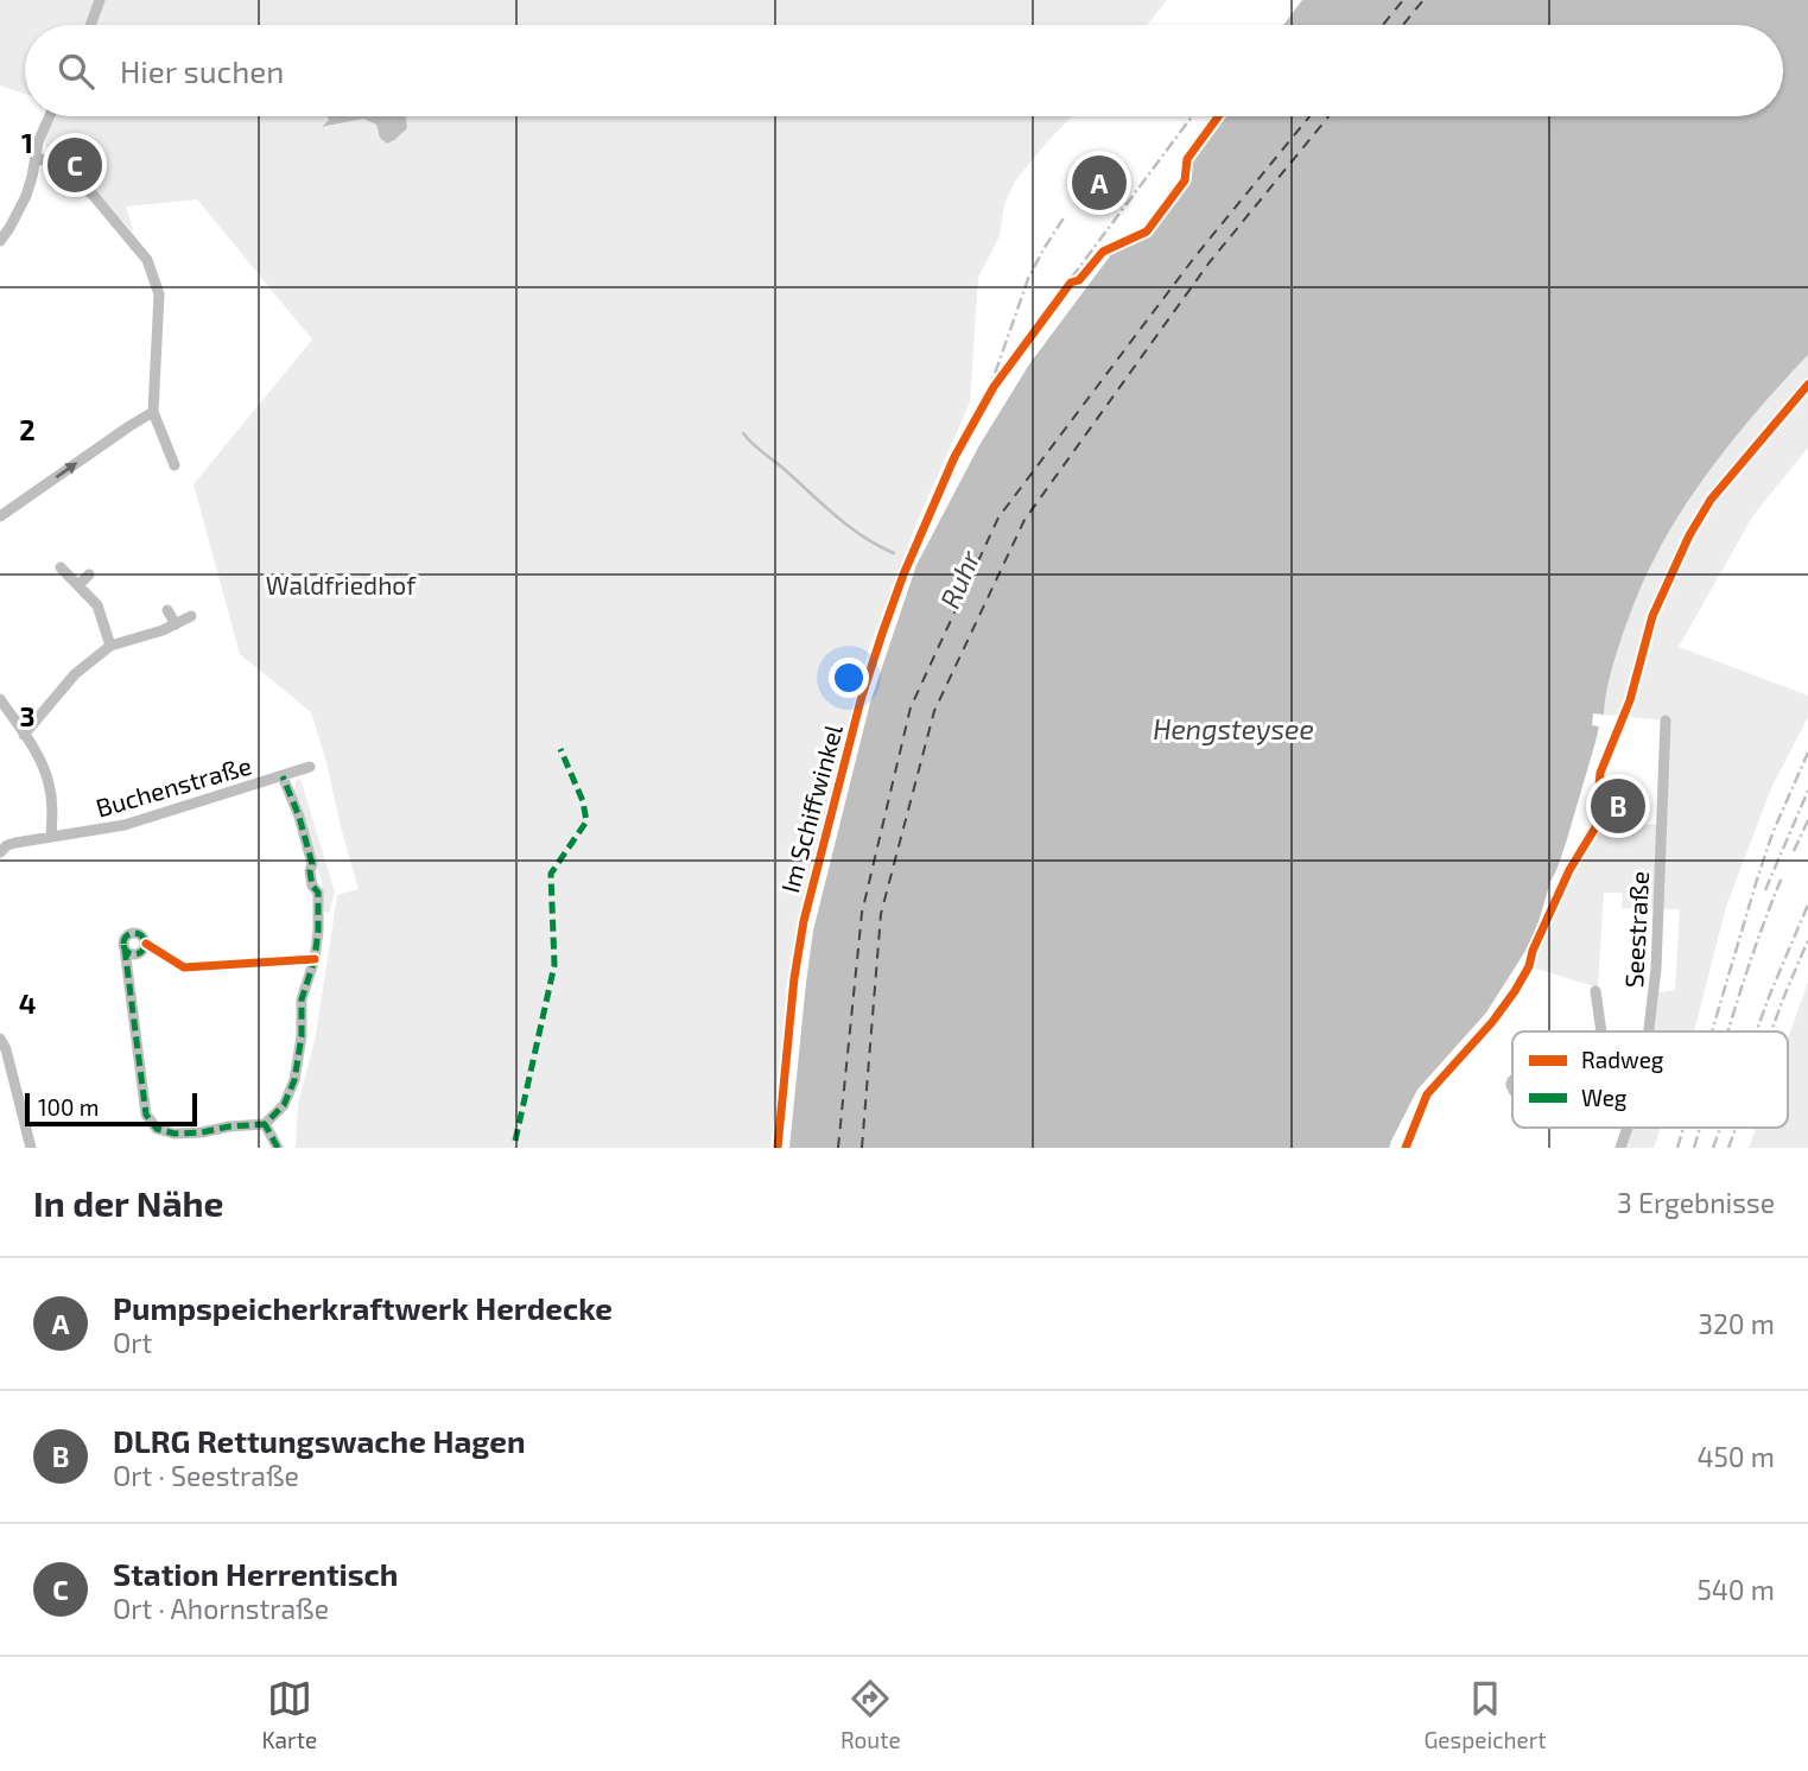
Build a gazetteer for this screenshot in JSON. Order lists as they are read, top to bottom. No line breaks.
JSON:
{"streets":{"street":["Buchenstraße","Im Schiffwinkel","Seestraße"]},"water":["Ruhr","Hengsteysee"],"parks":["Waldfriedhof"],"legend":["Radweg","Weg"],"scale_bar":"100 m","page":{"search":"Hier suchen","pins":["C","A","B"],"scale":"100 m","heading":["In der Nähe","3 Ergebnisse"],"list":[{"mark":"A","name":"Pumpspeicherkraftwerk Herdecke","note":"Ort","value":"320 m"},{"mark":"B","name":"DLRG Rettungswache Hagen","note":"Ort · Seestraße","value":"450 m"},{"mark":"C","name":"Station Herrentisch","note":"Ort · Ahornstraße","value":"540 m"}],"nav":["Karte","Route","Gespeichert"]},"grid":{"rows":["1","2","3","4"]}}
